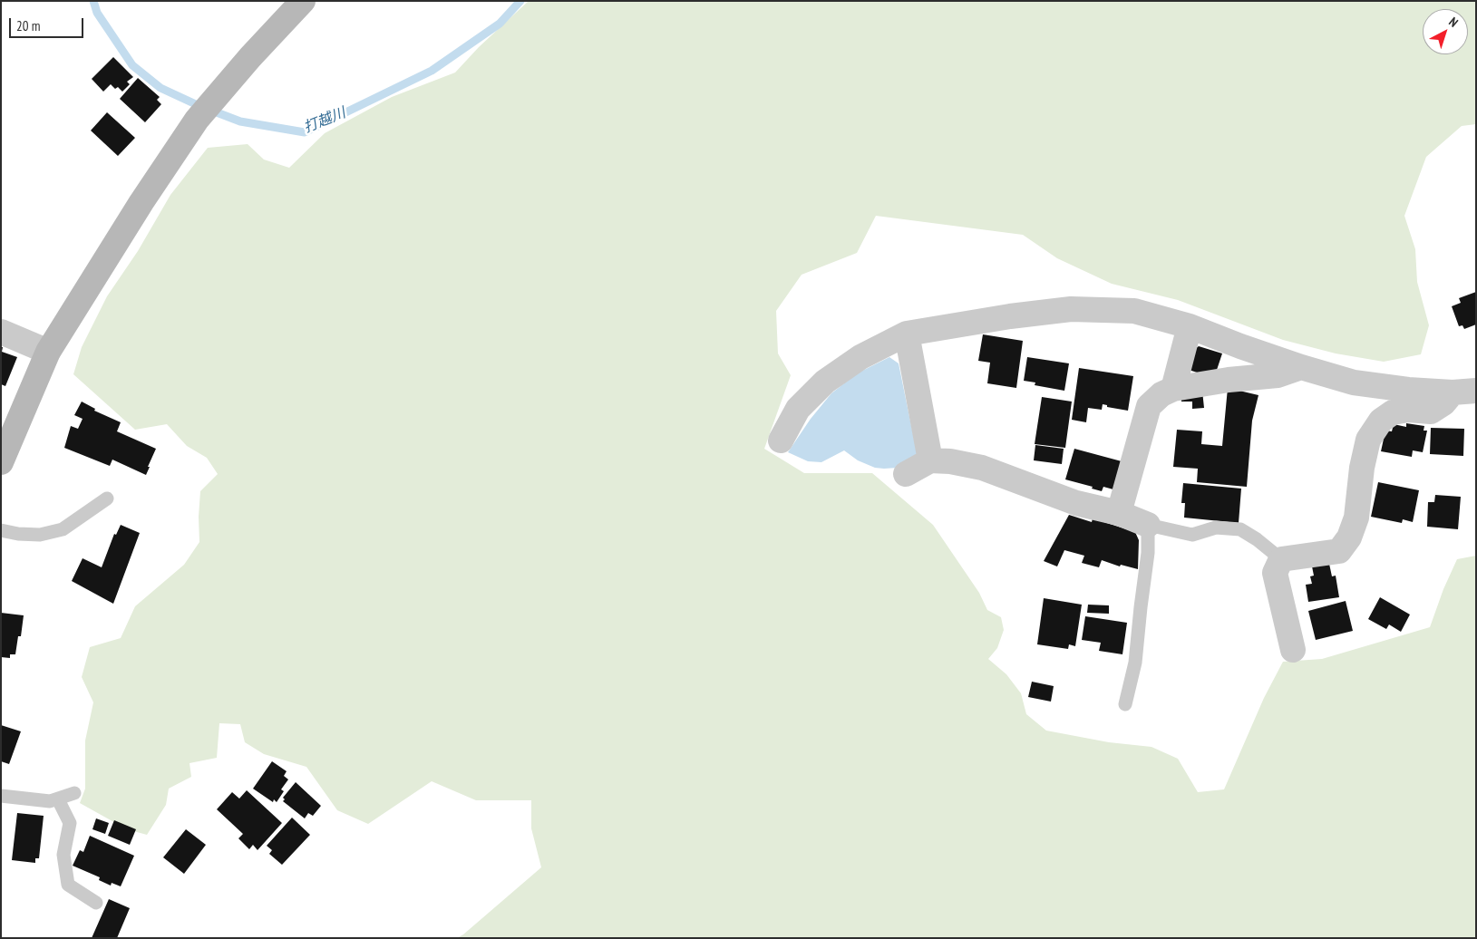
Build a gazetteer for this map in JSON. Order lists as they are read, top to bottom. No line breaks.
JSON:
{"water":["打越川"],"scale_bar":"20 m","north":"top right"}
